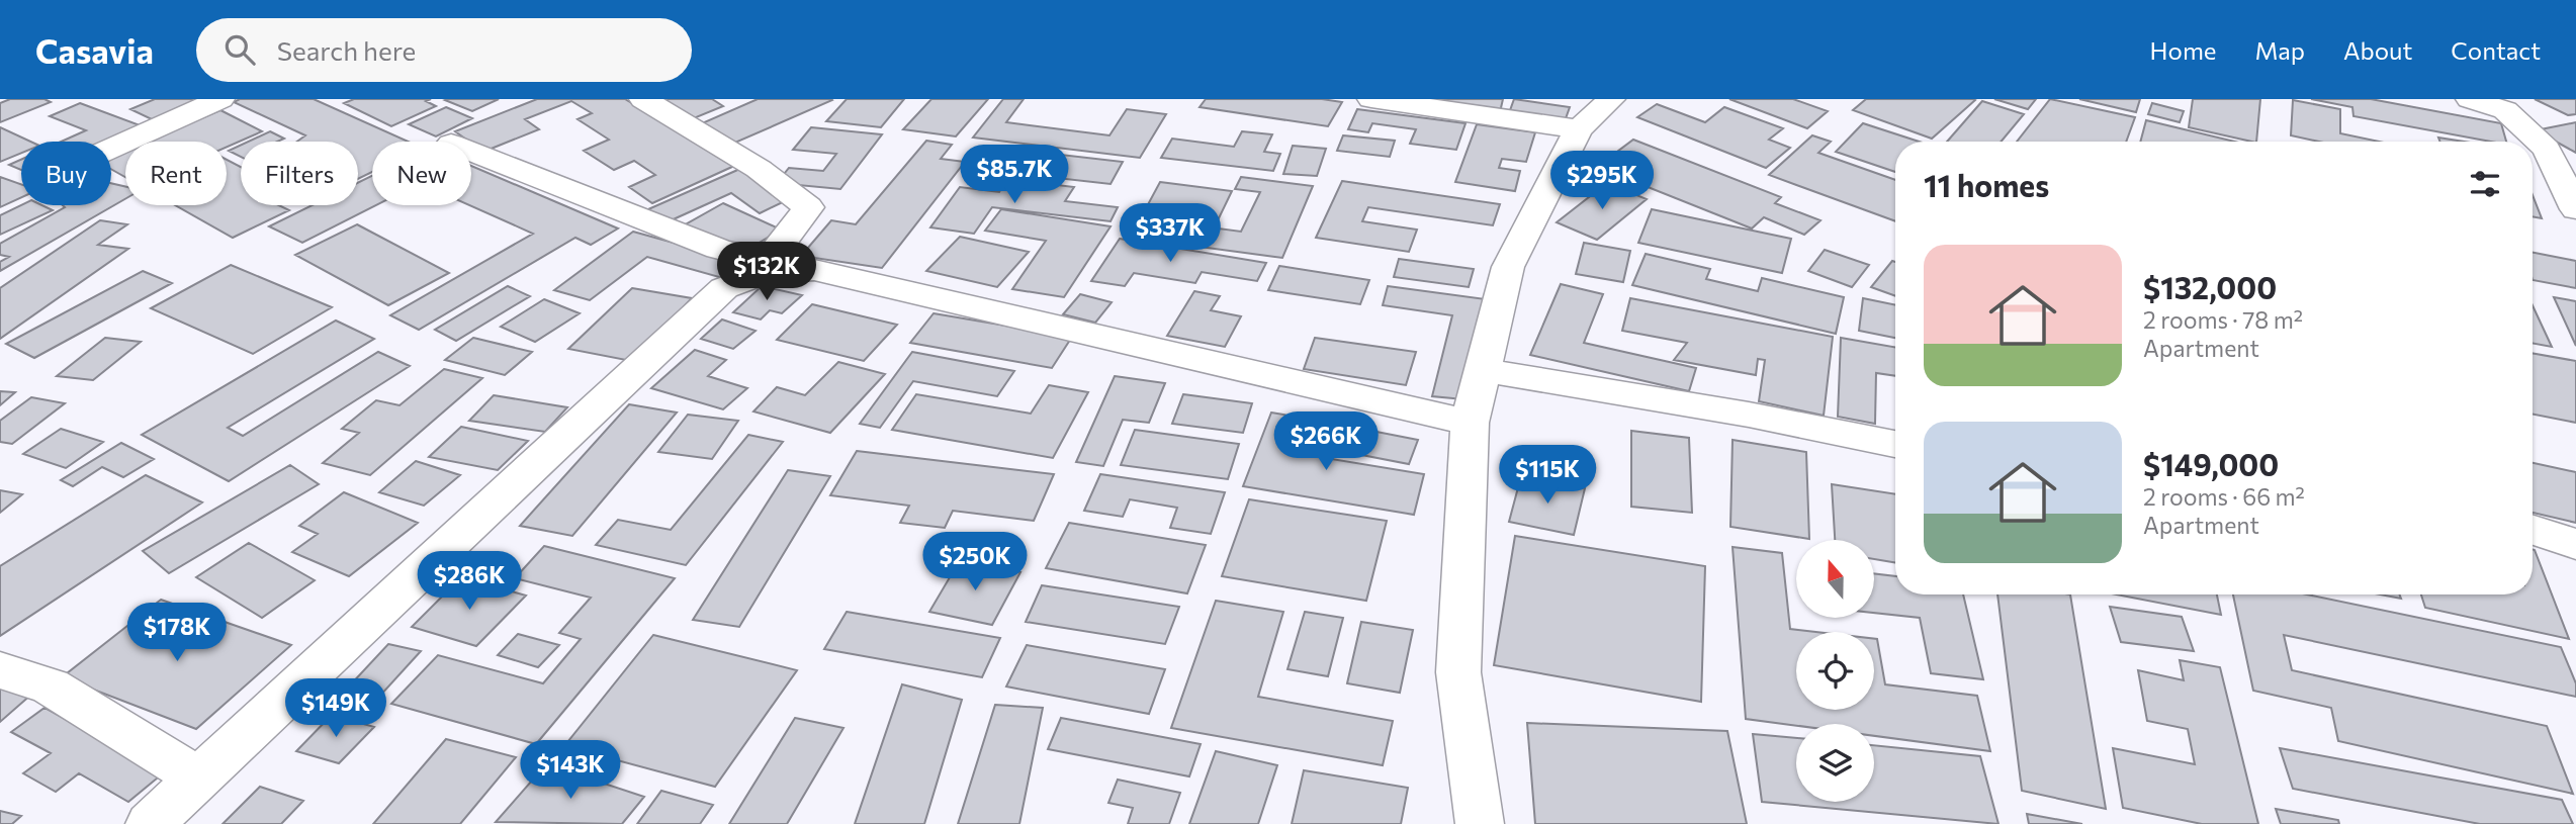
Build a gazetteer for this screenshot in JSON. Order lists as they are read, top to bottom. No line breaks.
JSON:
{"north":"top","page":{"header":"Casavia","search":"Search here","nav":["Home","Map","About","Contact"],"chip":["Buy","Rent","Filters","New"],"heading":"11 homes","price":["$85.7K","$295K","$337K","$132K","$266K","$115K","$250K","$286K","$178K","$149K","$143K"],"list":[{"name":"$132,000","note":"2 rooms · 78 m² · Apartment"},{"name":"$149,000","note":"2 rooms · 66 m² · Apartment"}]}}
